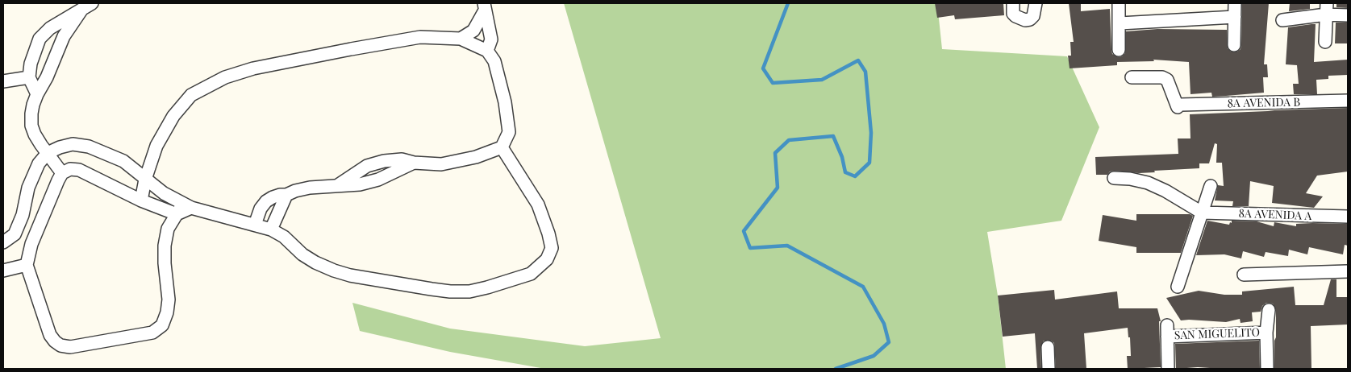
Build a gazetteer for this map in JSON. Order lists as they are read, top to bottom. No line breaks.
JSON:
{"streets":{"street":["8A AVENIDA B","8A AVENIDA A","SAN MIGUELITO"]}}
